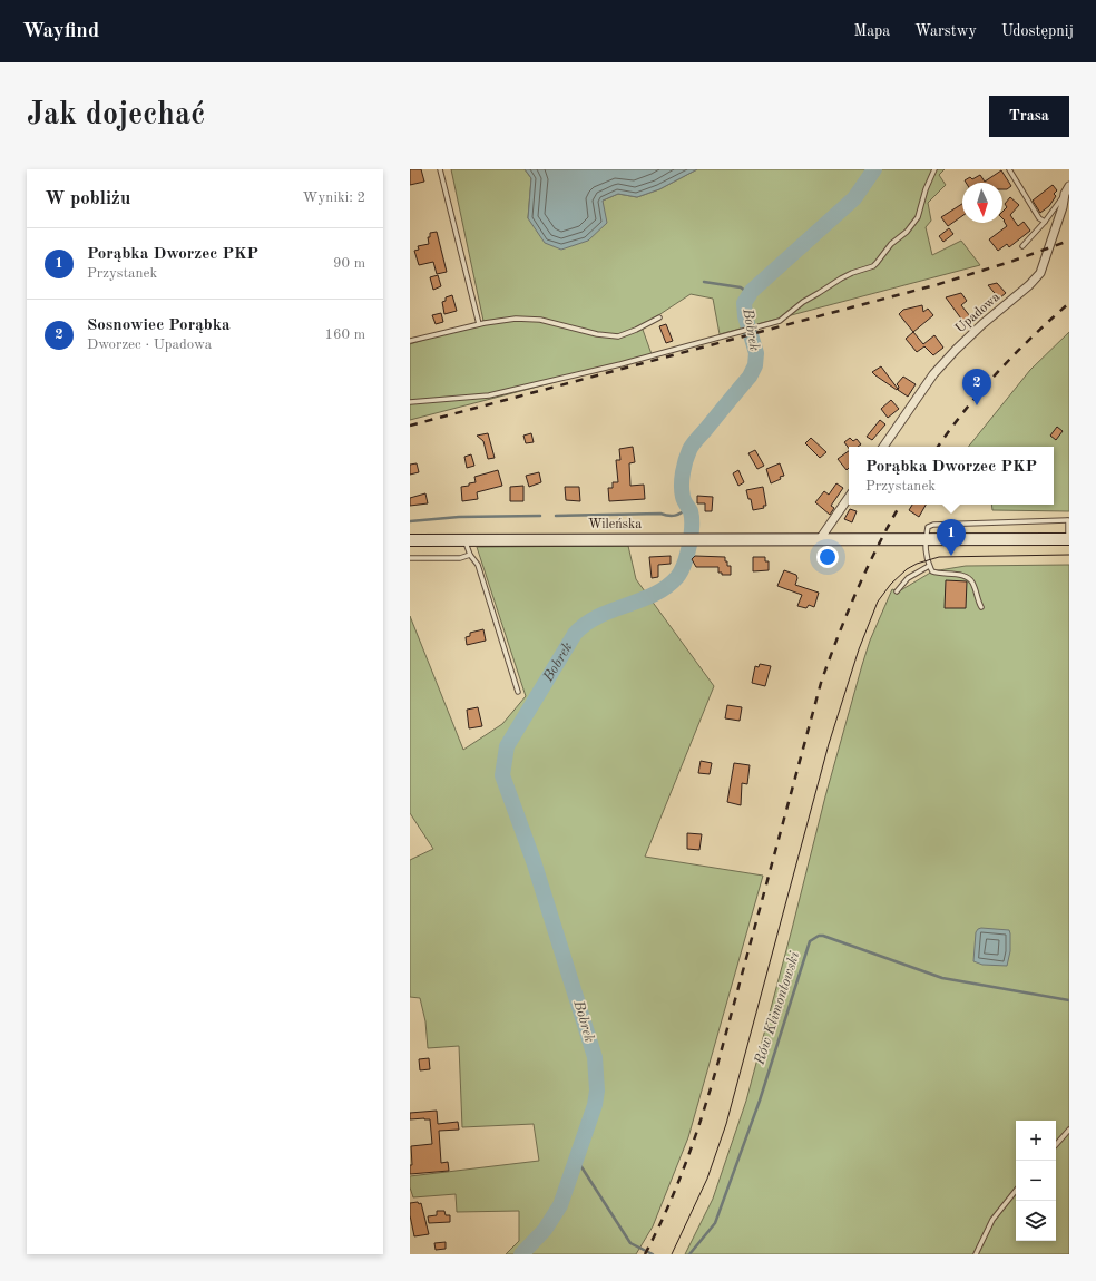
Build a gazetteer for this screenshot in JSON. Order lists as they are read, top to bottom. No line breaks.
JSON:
{"streets":{"street":["Upadowa","Wileńska"]},"water":["Bobrek","Rów Klimontowski"],"north":"bottom","page":{"header":"Wayfind","nav":["Mapa","Warstwy","Udostępnij"],"buttons":"Trasa","title":"Jak dojechać","heading":["W pobliżu","Wyniki: 2"],"list":[{"mark":"1","name":"Porąbka Dworzec PKP","note":"Przystanek","value":"90 m"},{"mark":"2","name":"Sosnowiec Porąbka","note":"Dworzec · Upadowa","value":"160 m"}],"pins":["2","1"],"popup":["Porąbka Dworzec PKP","Przystanek"],"map_buttons":["+","−"]}}
